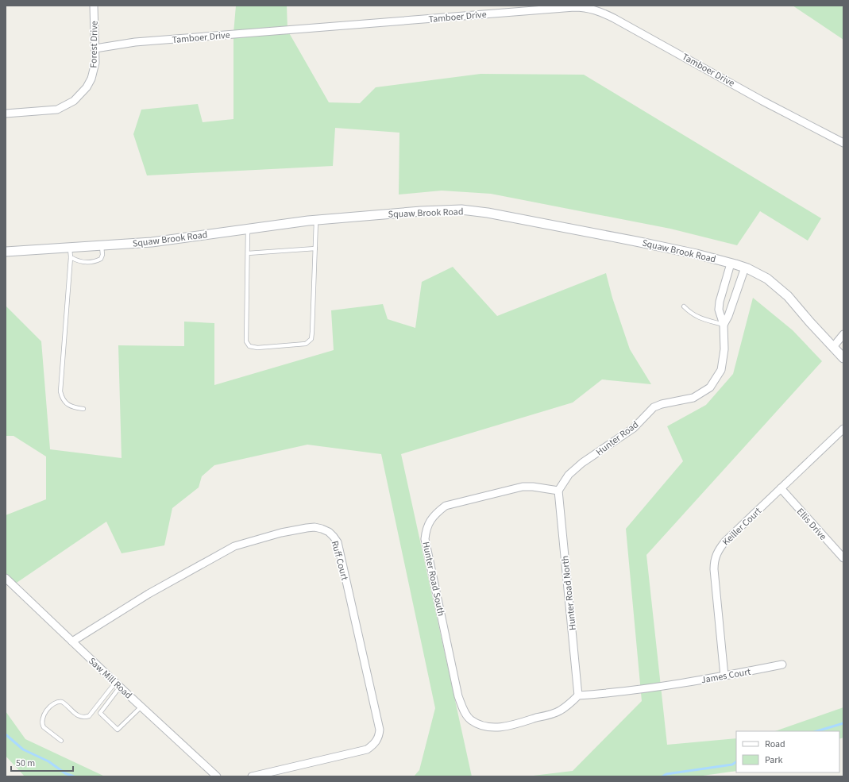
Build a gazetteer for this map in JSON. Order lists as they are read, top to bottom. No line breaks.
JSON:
{"streets":{"street":["Tamboer Drive","Forest Drive","Squaw Brook Road","Hunter Road","Ellis Drive","Keiller Court","Ruff Court","Hunter Road South","Hunter Road North","James Court","Saw Mill Road"]},"crossings":[["Tamboer Drive","Forest Drive"],["Squaw Brook Road","Hunter Road"],["Hunter Road","Hunter Road South"],["Hunter Road","Hunter Road North"],["Ellis Drive","Keiller Court"],["Keiller Court","James Court"],["Ruff Court","Saw Mill Road"],["Hunter Road South","Hunter Road North"],["Hunter Road South","James Court"],["Hunter Road North","James Court"]],"legend":["Road","Park"],"scale_bar":"50 m"}
